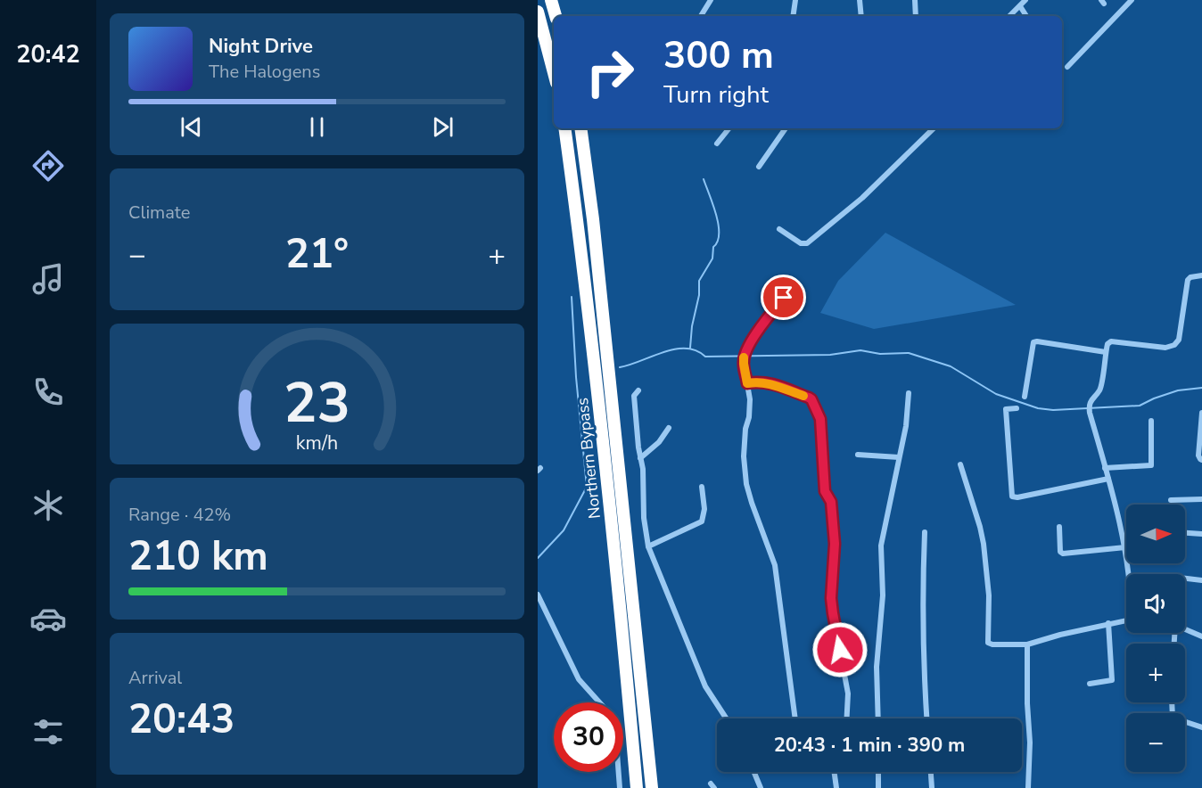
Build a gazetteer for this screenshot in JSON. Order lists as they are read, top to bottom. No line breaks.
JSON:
{"streets":{"highway":["Northern Bypass"]},"north":"right","page":{"tabs":"20:42","turn":["300 m","Turn right"],"song":["Night Drive","The Halogens"],"tile":["Climate",["Range · 42%","210 km"],["Arrival","20:43"]],"heat":["−","21°","+"],"map_buttons":["+","−"],"limit":"30","trip":"20:43 · 1 min · 390 m","gauge":["23","km/h"]}}
